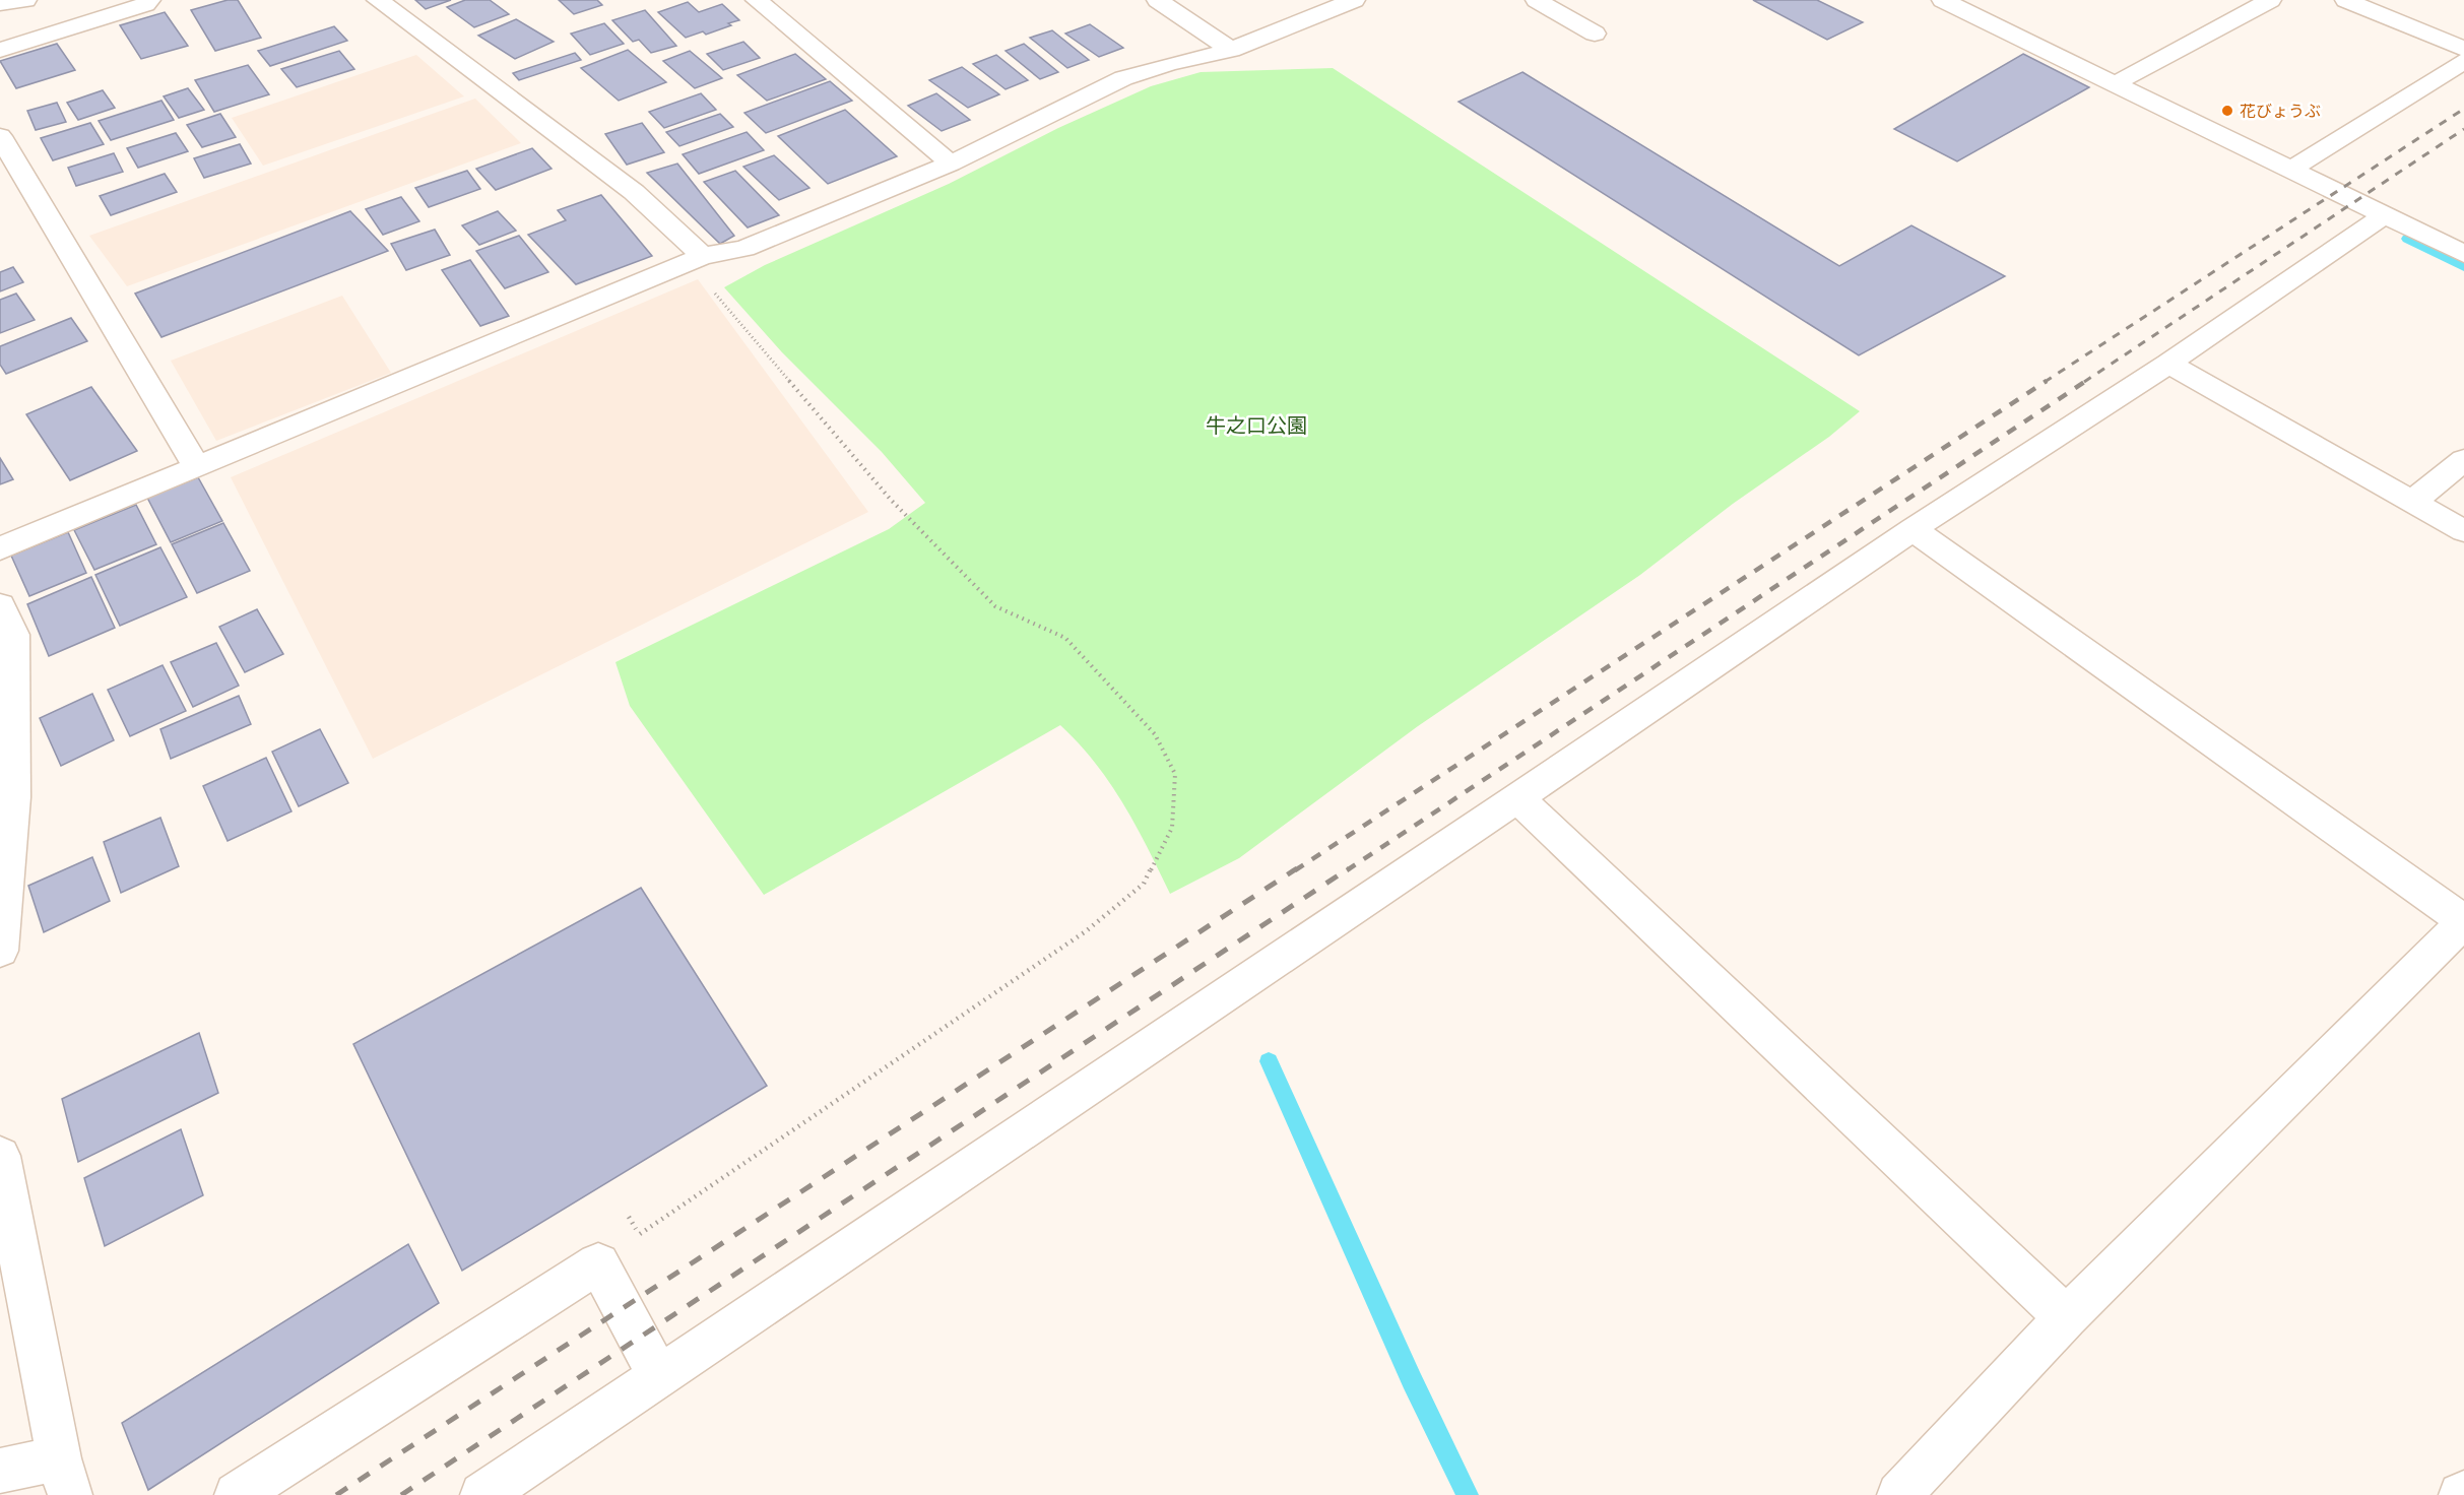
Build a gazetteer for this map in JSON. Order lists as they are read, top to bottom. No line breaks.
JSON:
{"parks":["牛之口公園"],"places":["花びょうぶ"]}
